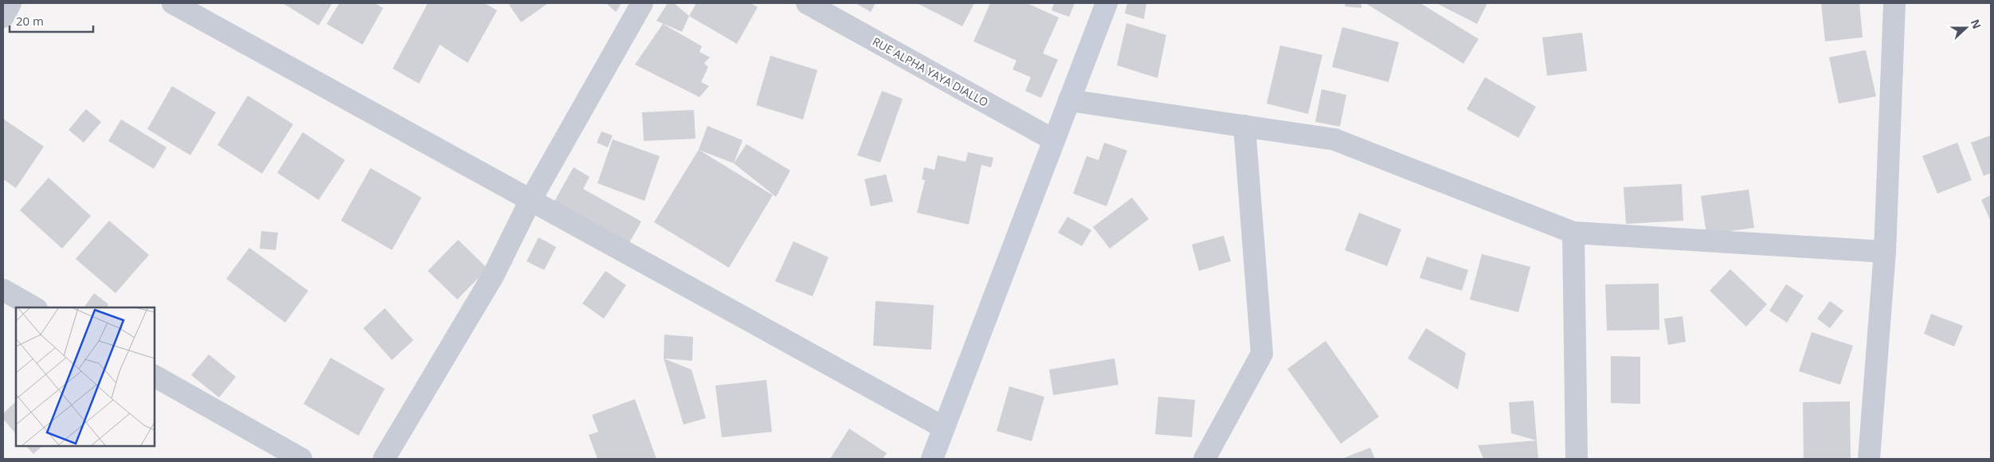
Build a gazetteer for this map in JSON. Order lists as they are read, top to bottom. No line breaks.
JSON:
{"streets":{"street":["RUE ALPHA YAYA DIALLO"]},"scale_bar":"20 m","north":"right"}
